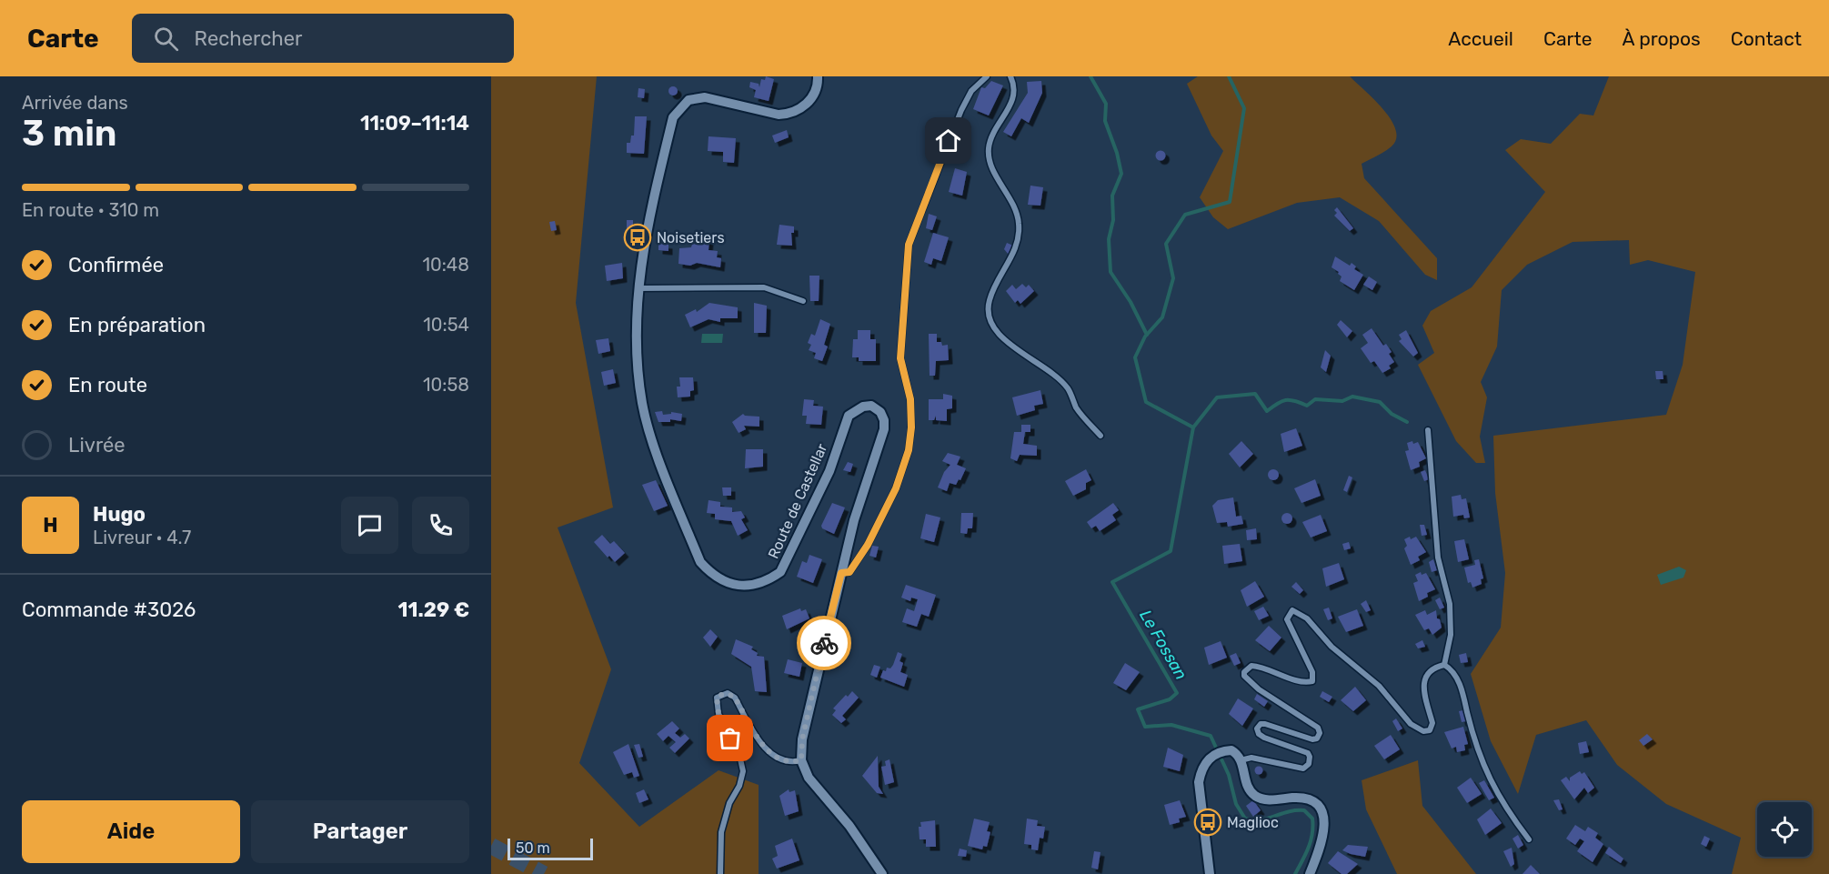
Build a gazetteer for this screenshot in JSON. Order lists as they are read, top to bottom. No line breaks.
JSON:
{"streets":{"street":["Route de Castellar"]},"water":["Le Fossan"],"places":{"bus stop":["Noisetiers","Maglioc"]},"scale_bar":"50 m","page":{"header":"Carte","search":"Rechercher","nav":["Accueil","Carte","À propos","Contact"],"heading":["3 min","Arrivée dans","11:09–11:14"],"panel":["Hugo","Livreur · 4.7","Commande #3026","11.29 €"],"bar":"En route · 310 m","list":[["Confirmée","10:48"],["En préparation","10:54"],["En route","10:58"],"Livrée"],"round":"H","buttons":["Aide","Partager"],"scale":"50 m"}}
